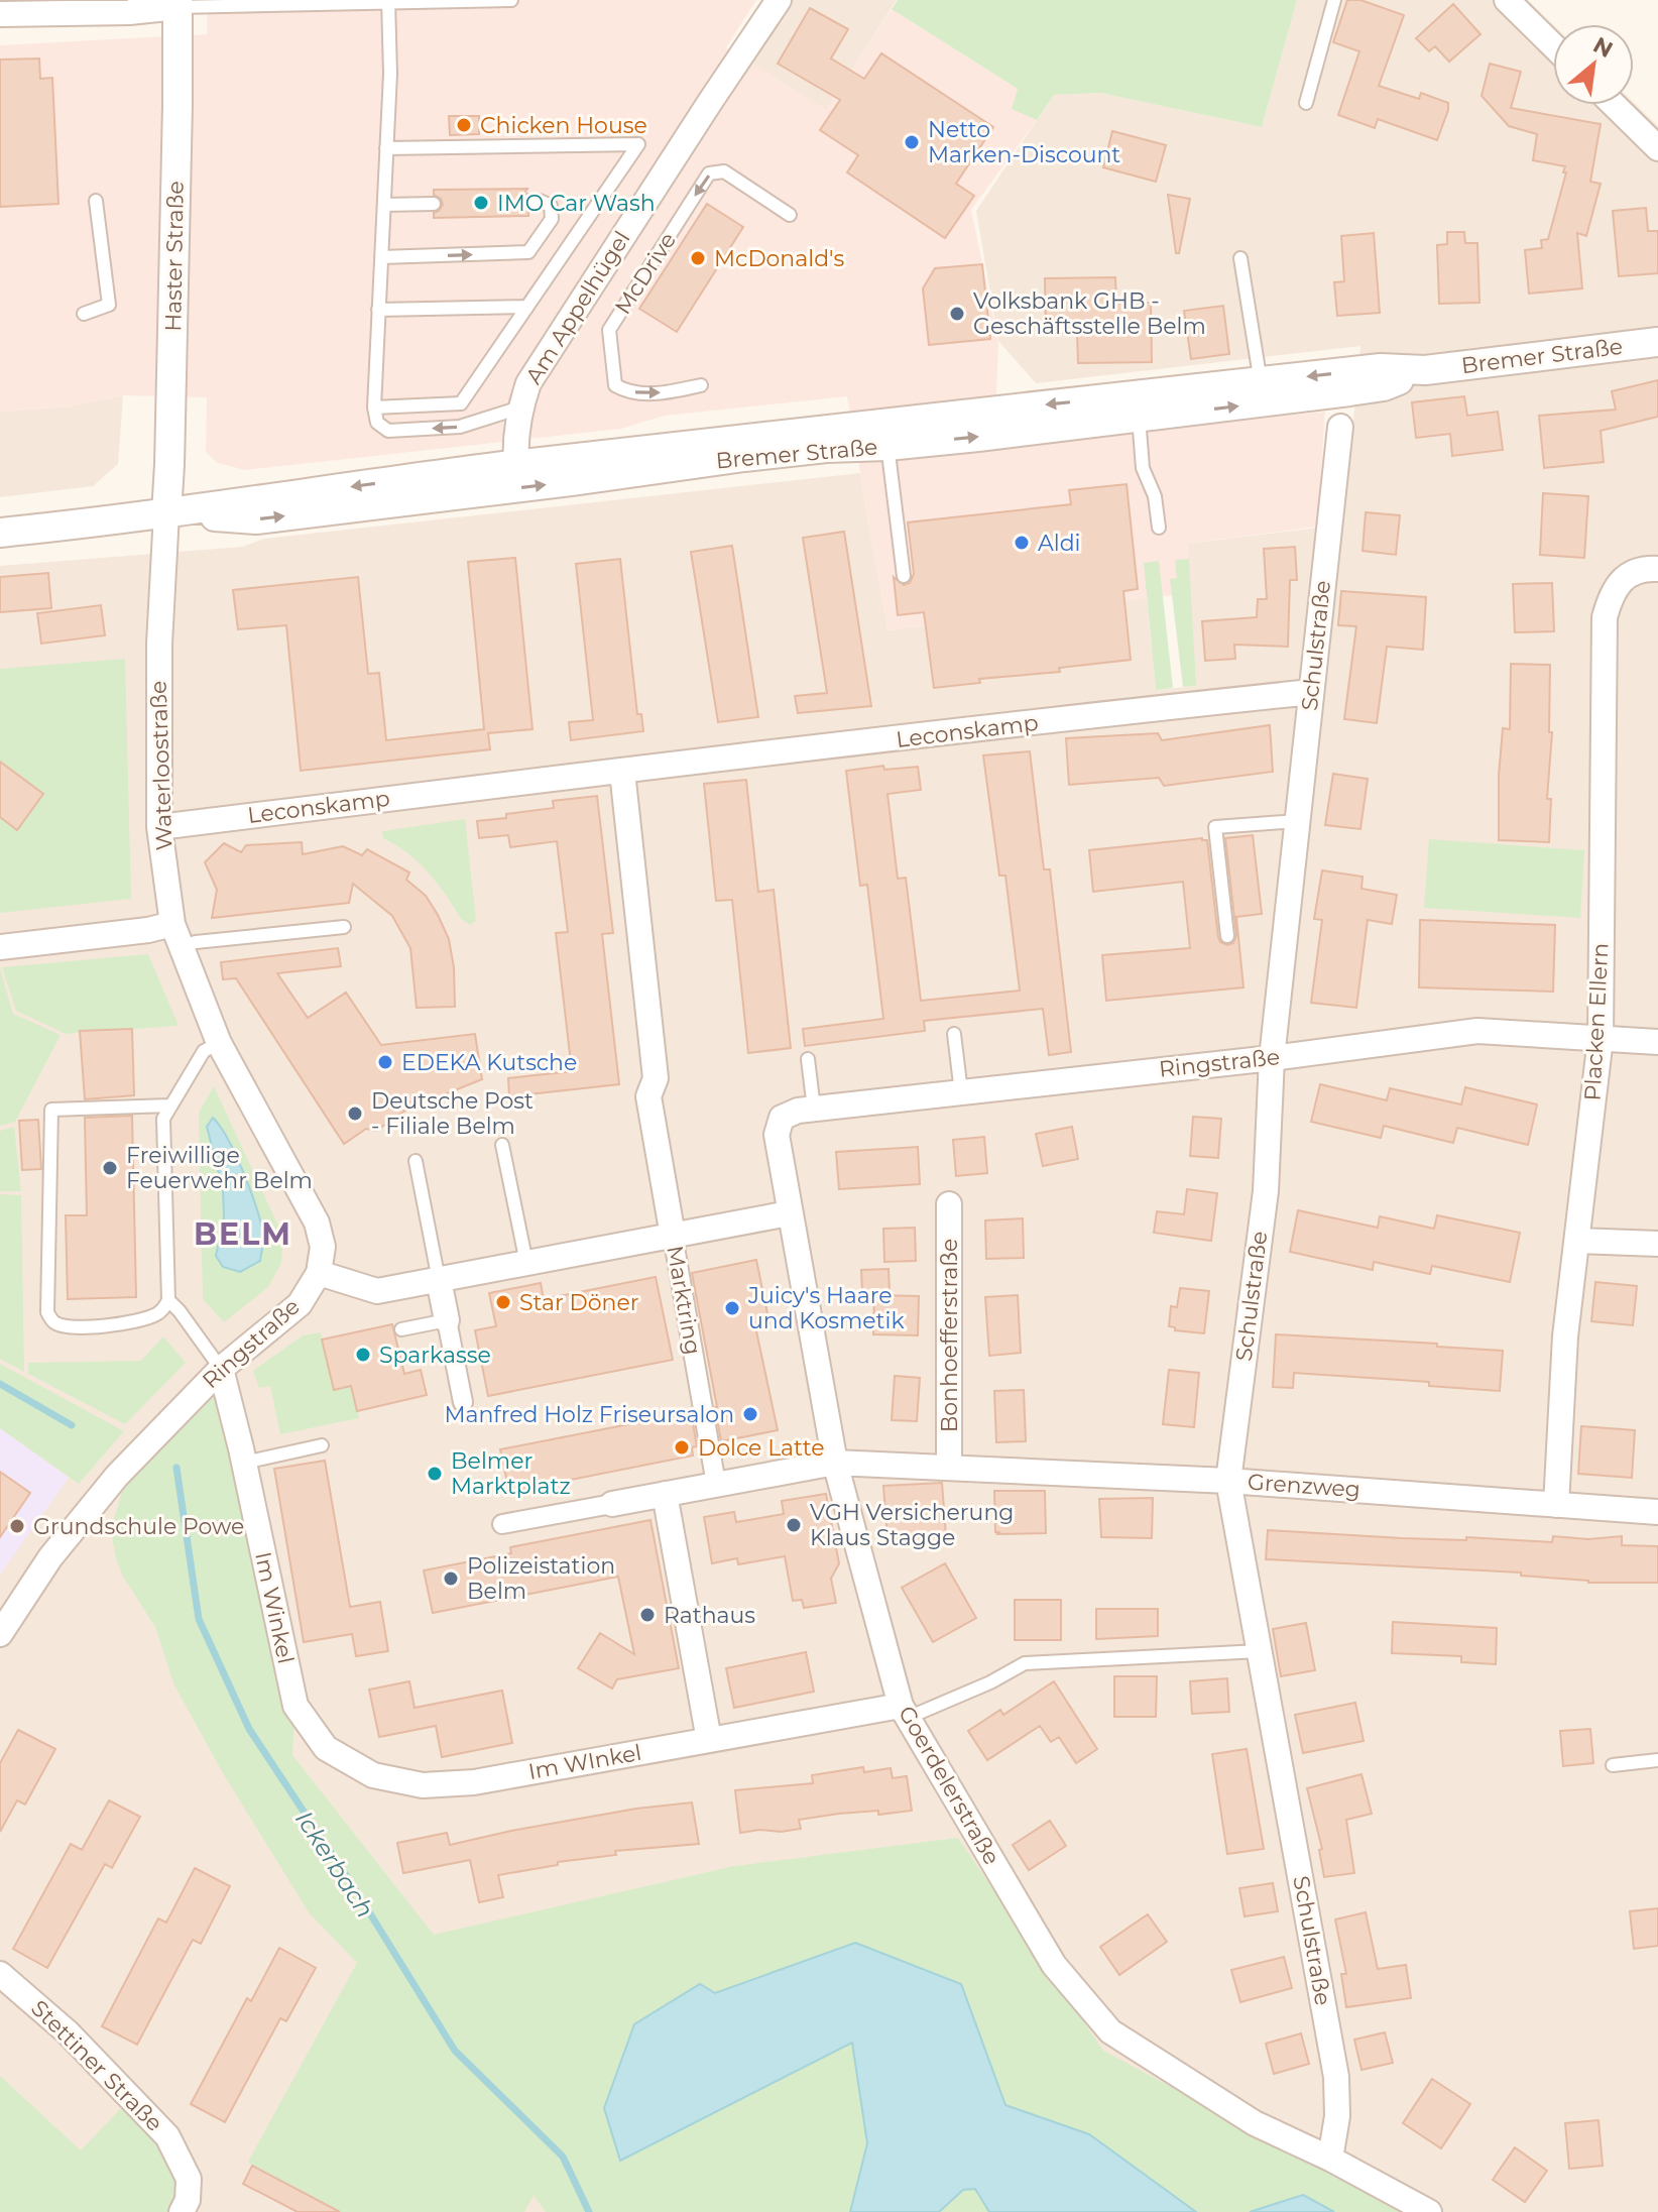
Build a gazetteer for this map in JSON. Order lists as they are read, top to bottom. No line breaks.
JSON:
{"streets":{"street":["Haster Straße","Am Appelhügel","Bremer Straße","Schulstraße","Leconskamp","Waterloostraße","Placken Ellern","Ringstraße","Marktring","Bonhoefferstraße","Grenzweg","Im Winkel","Im WInkel","Goerdelerstraße","Stettiner Straße"],"lane":["McDrive"]},"crossings":[["Haster Straße","Bremer Straße"],["Haster Straße","Waterloostraße"],["Am Appelhügel","Bremer Straße"],["Bremer Straße","Waterloostraße"],["Schulstraße","Leconskamp"],["Schulstraße","Ringstraße"],["Schulstraße","Grenzweg"],["Schulstraße","Goerdelerstraße"],["Leconskamp","Waterloostraße"],["Leconskamp","Marktring"],["Waterloostraße","Ringstraße"],["Placken Ellern","Ringstraße"],["Placken Ellern","Grenzweg"],["Ringstraße","Im Winkel"],["Ringstraße","Goerdelerstraße"],["Bonhoefferstraße","Grenzweg"],["Im Winkel","Im WInkel"],["Im WInkel","Goerdelerstraße"]],"districts":["BELM"],"water":["Ickerbach"],"places":["Chicken House","Netto Marken-Discount","IMO Car Wash","McDonald's","Volksbank GHB - Geschäftsstelle Belm","Aldi","EDEKA Kutsche","Deutsche Post - Filiale Belm","Freiwillige Feuerwehr Belm","Star Döner","Juicy's Haare und Kosmetik","Sparkasse","Manfred Holz Friseursalon","Dolce Latte","Belmer Marktplatz","VGH Versicherung Klaus Stagge","Grundschule Powe","Polizeistation Belm","Rathaus"],"north":"top right"}
